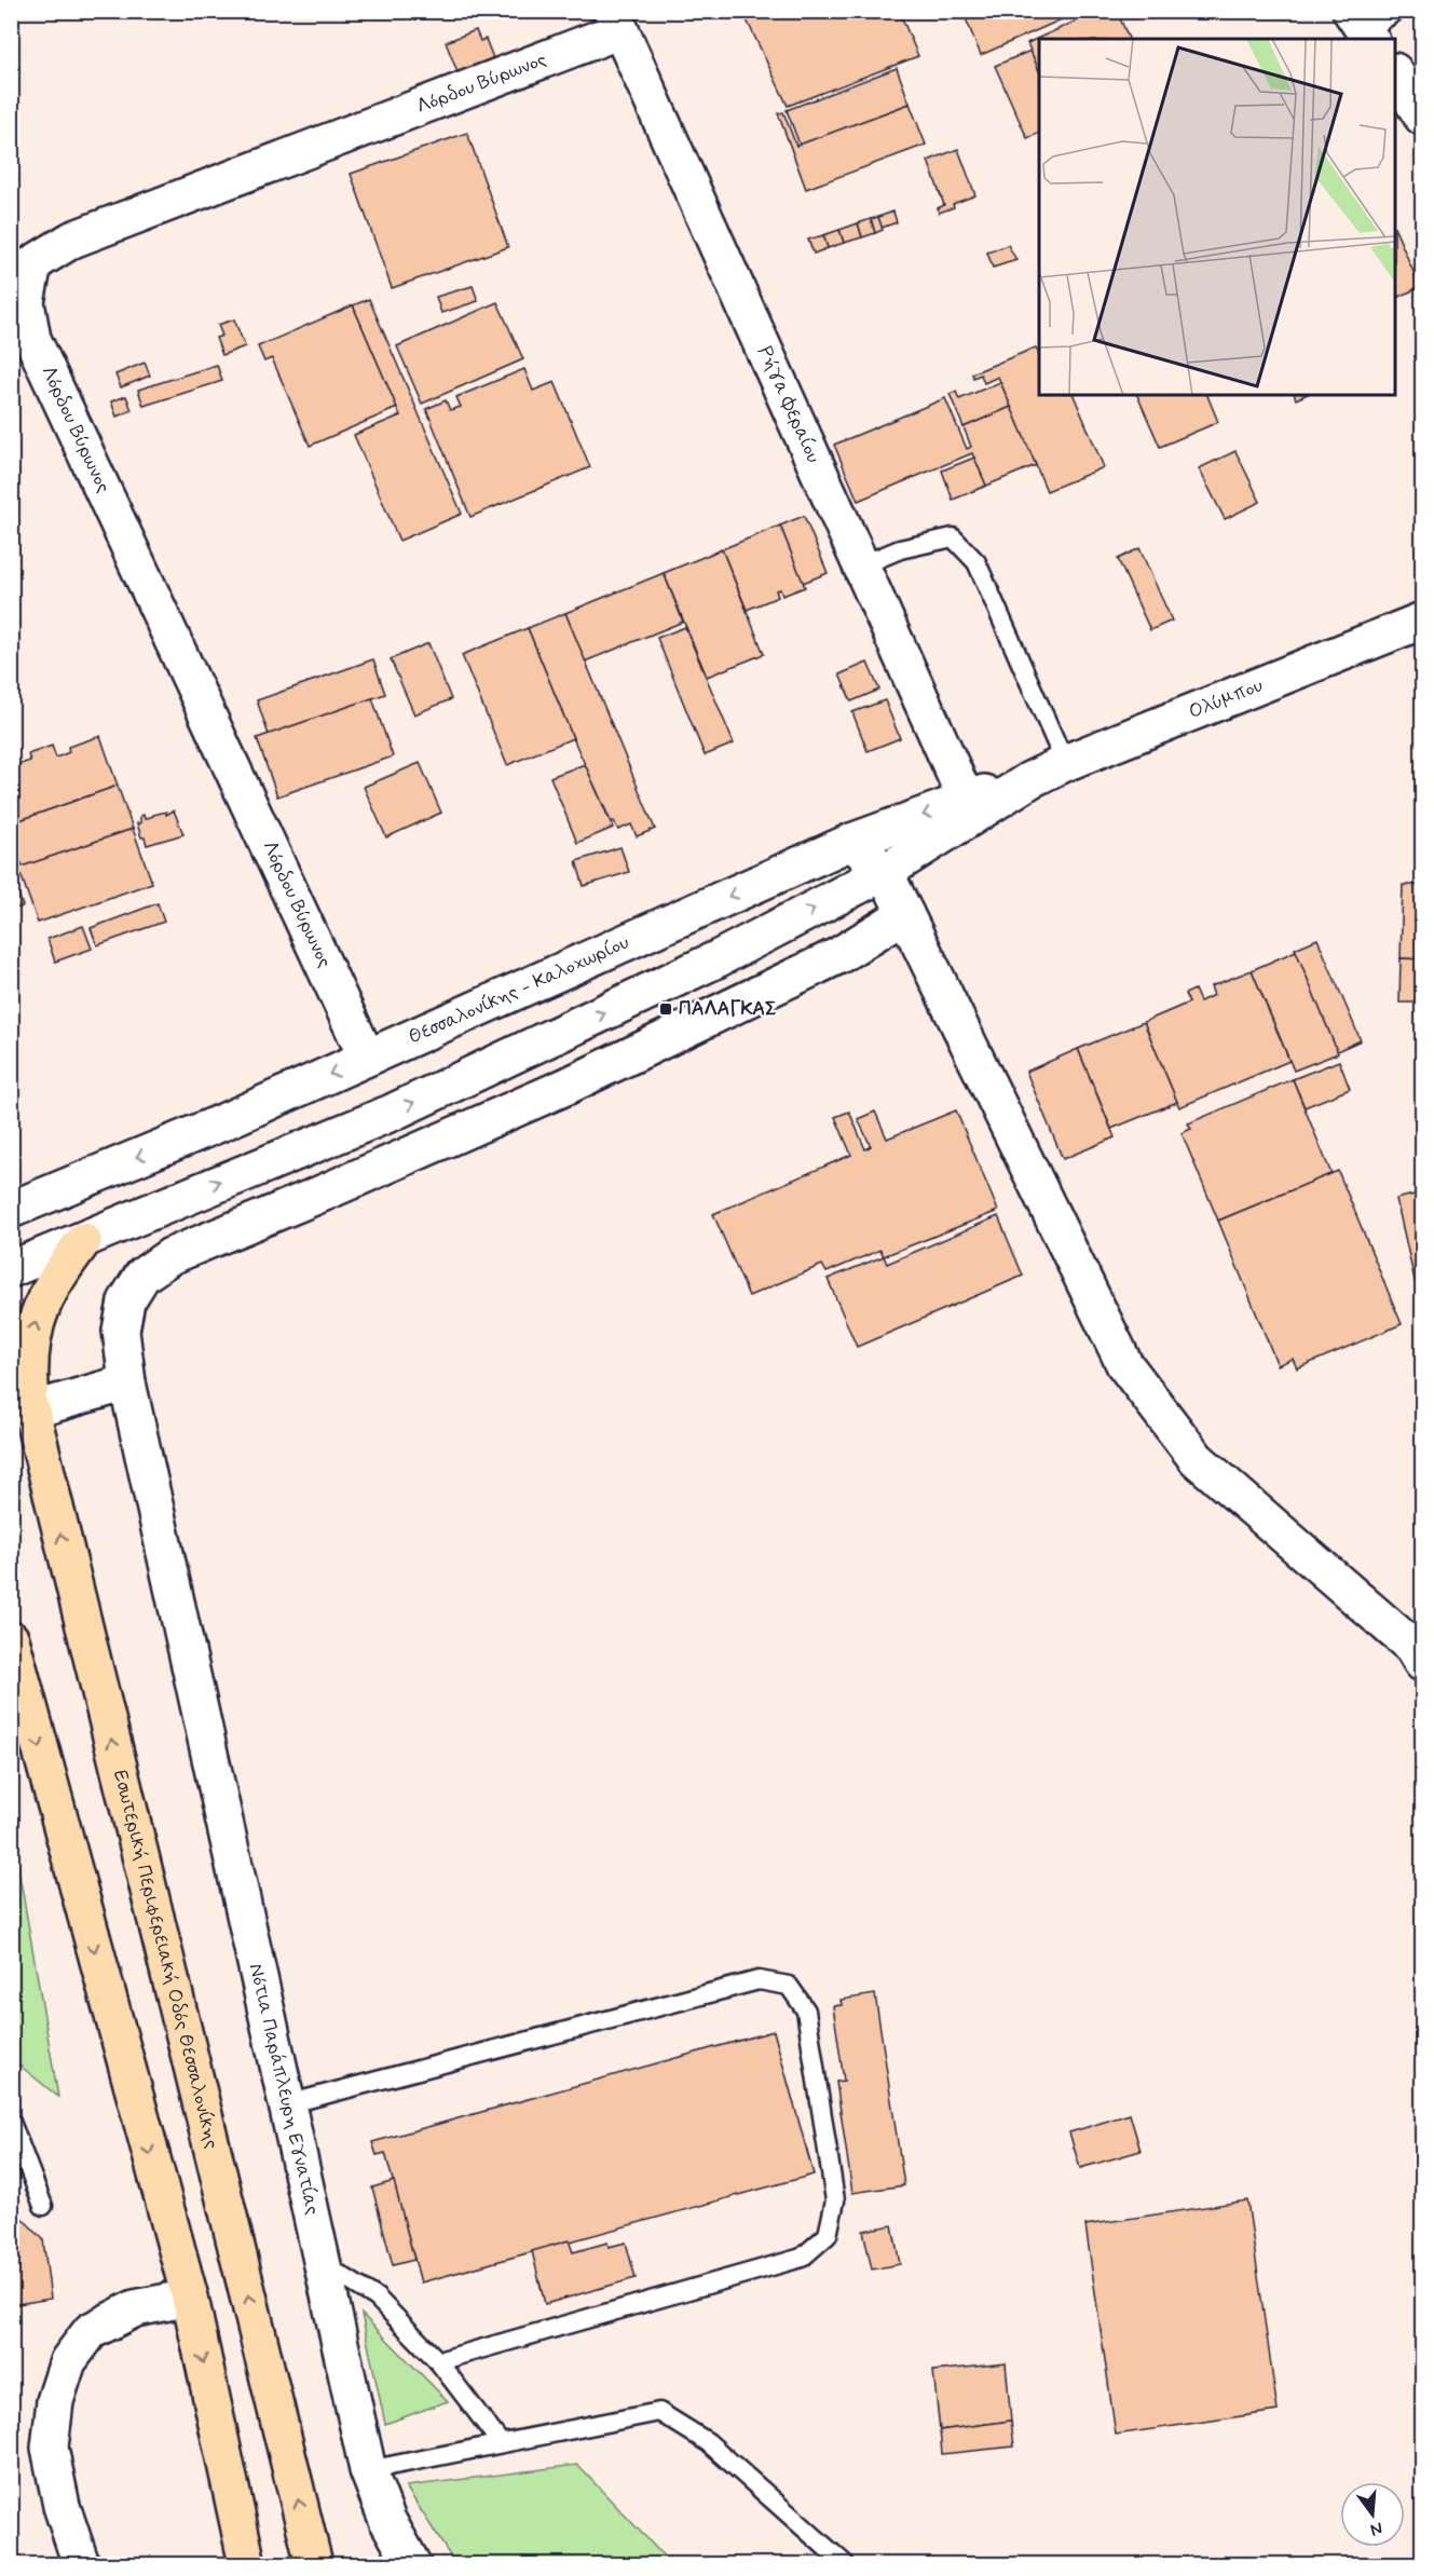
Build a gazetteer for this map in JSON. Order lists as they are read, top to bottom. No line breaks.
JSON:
{"streets":{"highway":["Εσωτερική Περιφερειακή Οδός Θεσσαλονίκης"],"street":["Λόρδου Βύρωνος","Ρήγα Φεραίου","Ολύμπου","Θεσσαλονίκης - Καλοχωρίου","Νότια Παράπλευρη Εγνατίας"]},"crossings":[["Λόρδου Βύρωνος","Ρήγα Φεραίου"],["Λόρδου Βύρωνος","Θεσσαλονίκης - Καλοχωρίου"],["Ρήγα Φεραίου","Θεσσαλονίκης - Καλοχωρίου"],["Ολύμπου","Θεσσαλονίκης - Καλοχωρίου"]],"places":{"transit":["ΠΑΛΑΓΚΑΣ"]},"north":"bottom"}
